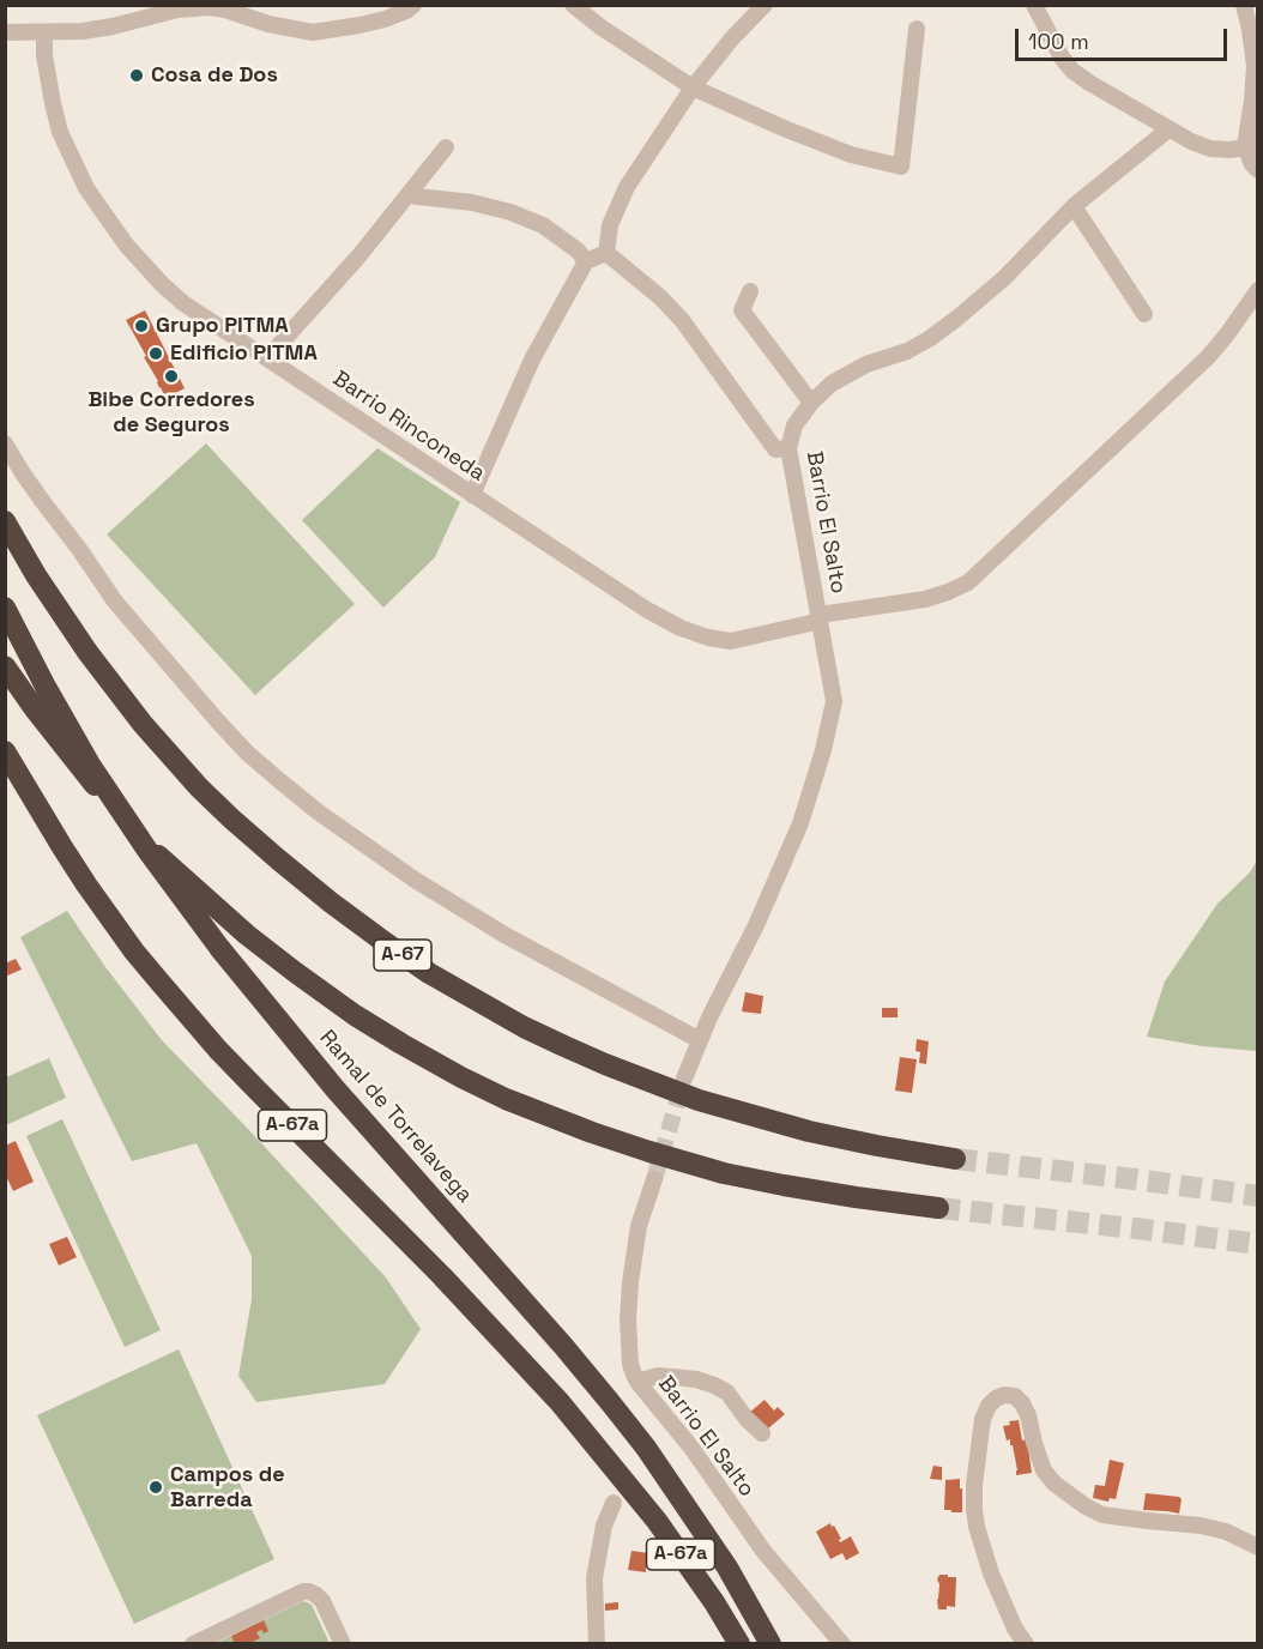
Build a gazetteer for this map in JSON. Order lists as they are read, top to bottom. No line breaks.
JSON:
{"streets":{"highway":["A-67","Ramal de Torrelavega","A-67a"],"street":["Barrio Rinconeda","Barrio El Salto"]},"crossings":[["Barrio Rinconeda","Barrio El Salto"]],"places":["Cosa de Dos","Grupo PITMA","Edificio PITMA","Bibe Corredores de Seguros","Campos de Barreda"],"scale_bar":"100 m"}
